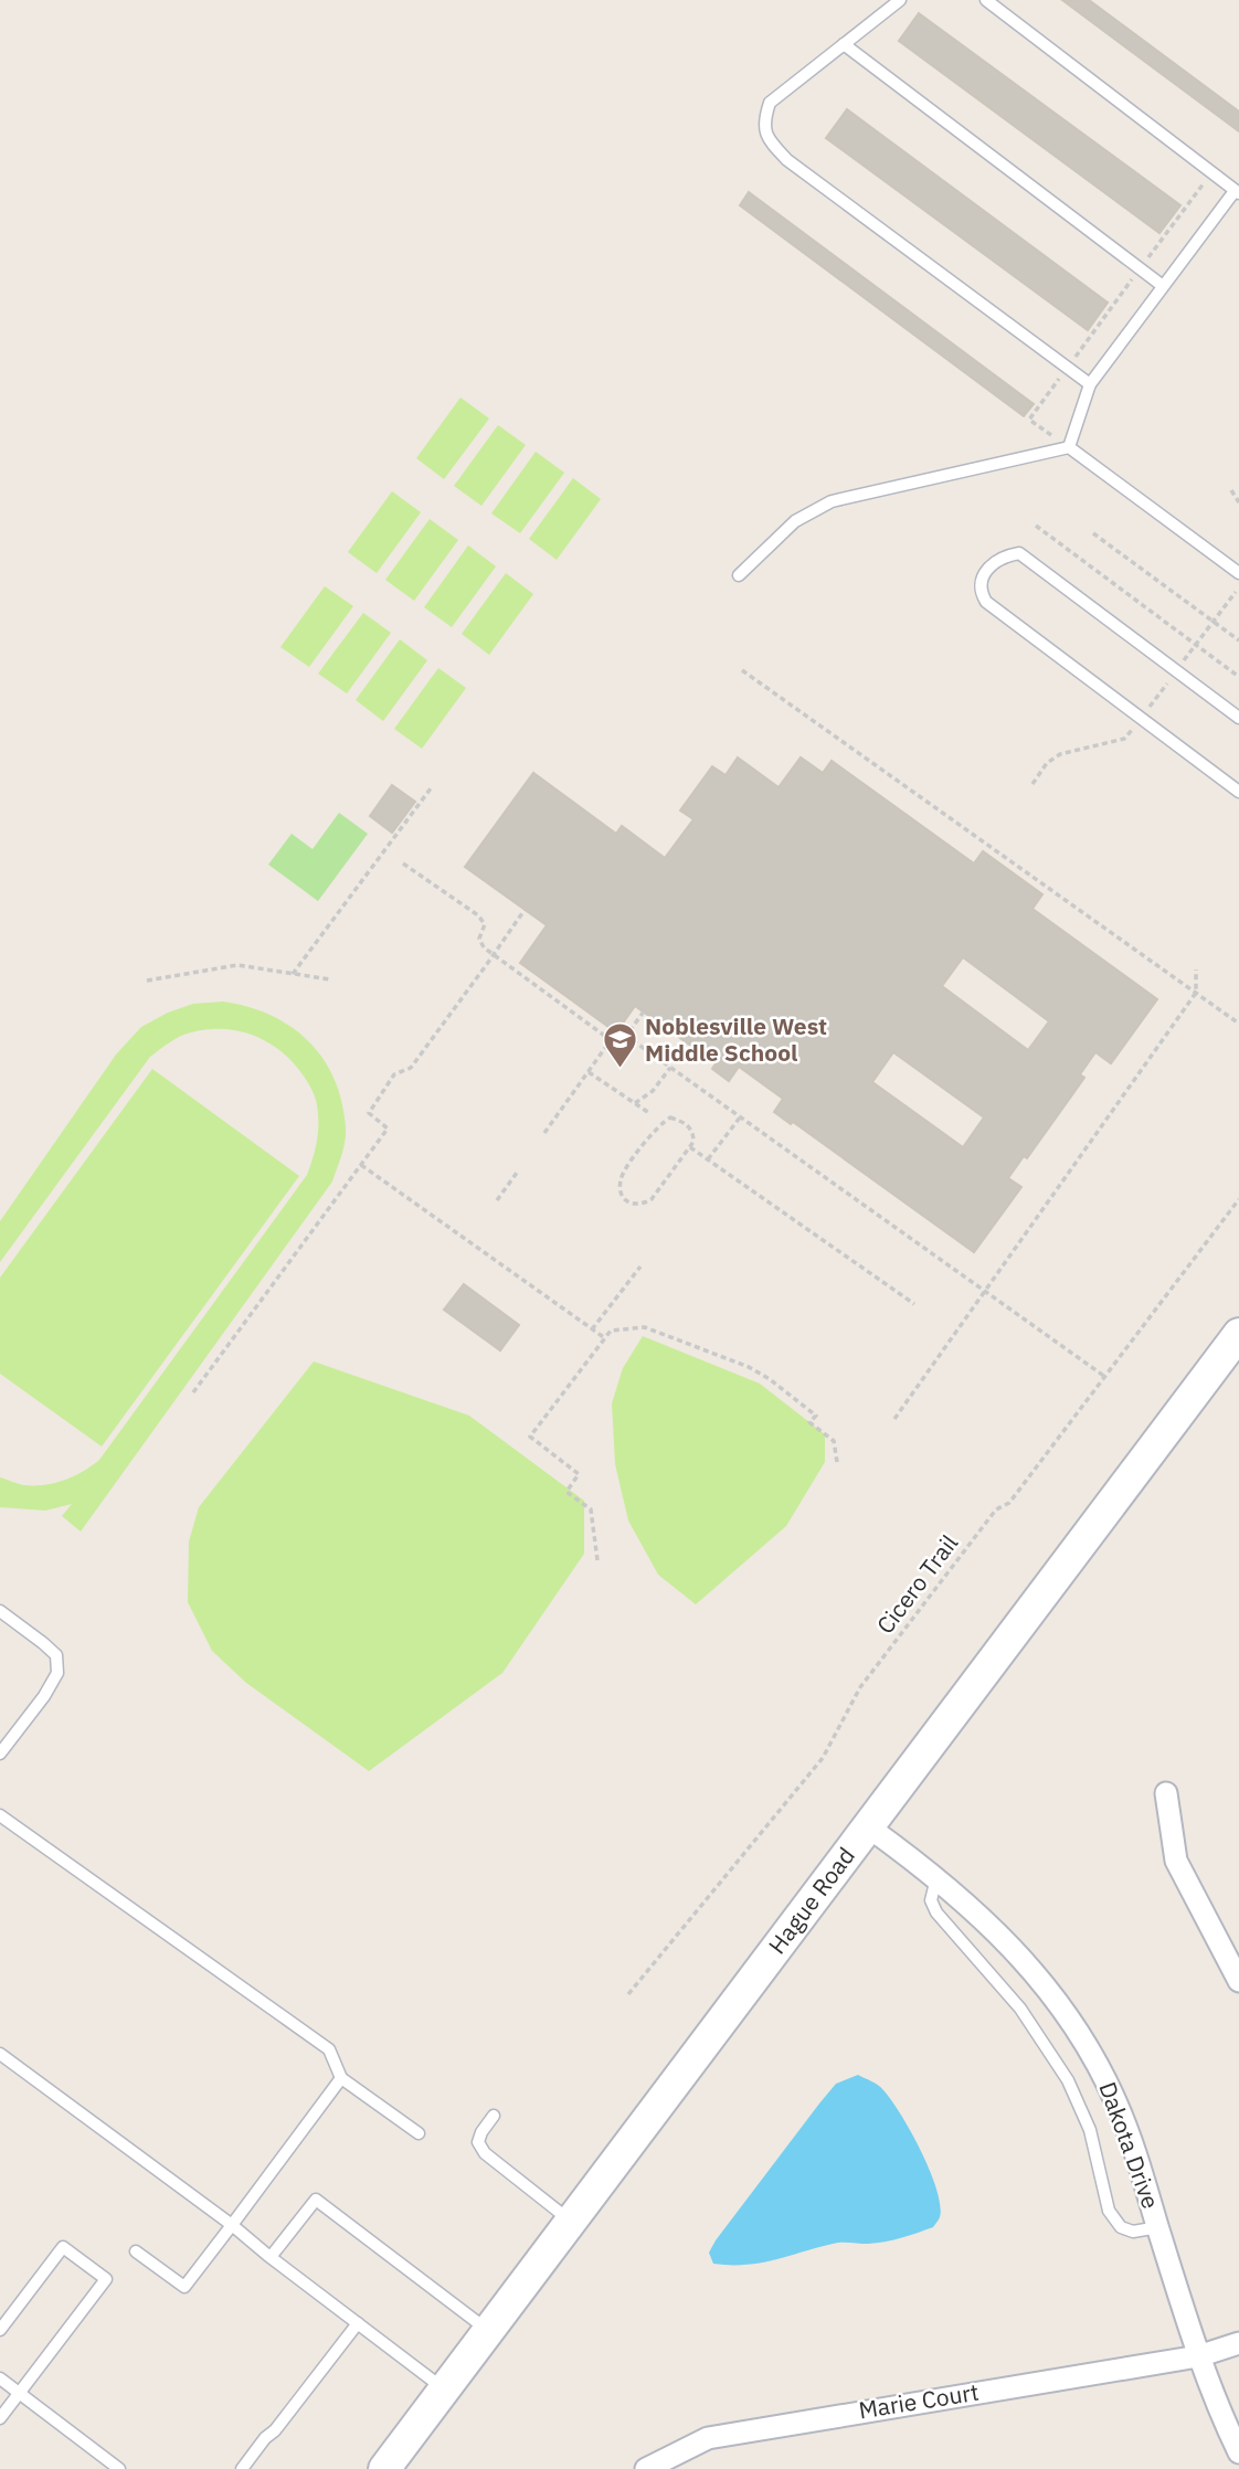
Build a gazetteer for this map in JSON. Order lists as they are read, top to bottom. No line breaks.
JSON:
{"streets":{"main road":["Hague Road"],"street":["Dakota Drive","Marie Court"],"path":["Cicero Trail"]},"crossings":[["Hague Road","Dakota Drive"],["Dakota Drive","Marie Court"]],"places":{"school or university":["Noblesville West Middle School"]}}
